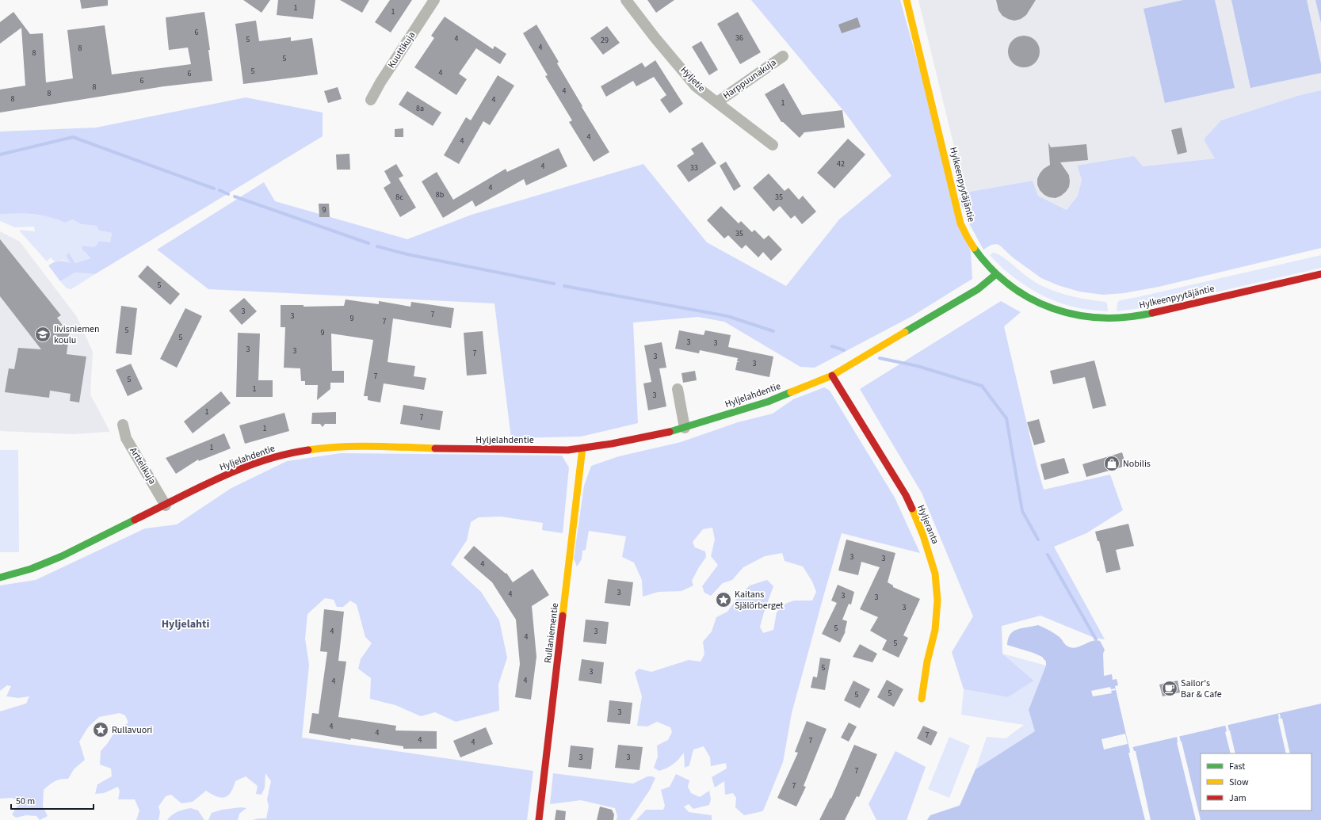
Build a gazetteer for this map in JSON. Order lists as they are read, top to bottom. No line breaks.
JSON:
{"streets":{"street":["Kuuttikuja","Hyljetie","Harppuunakuja","Hylkeenpyytäjäntie","Hyljelahdentie","Arttelikuja","Hyljeranta","Rullaniementie"]},"crossings":[["Hyljetie","Harppuunakuja"],["Hylkeenpyytäjäntie","Hyljelahdentie"],["Hyljelahdentie","Arttelikuja"],["Hyljelahdentie","Hyljeranta"],["Hyljelahdentie","Rullaniementie"]],"districts":["Hyljelahti"],"places":{"school or university":["Iivisniemen koulu"],"shop":["Nobilis"],"place":["Kaitans Själörberget","Rullavuori"],"cafe":["Sailor's Bar & Cafe"]},"house_numbers":["1","1","6","36","4","5","29","4","8","8","5","5","4","6","6","8","4","8","8","4","1","8a","4","4","42","4","33","4","8b","8c","35","9","35","5","3","7","3","9","7","5","9","5","3","3","3","3","7","3","3","7","5","1","3","1","7","1","1","3","3","4","3","4","3","3","3","5","4","3","4","5","5","3","4","4","5","5","3","4","4","7","4","7","4","3","3","7","7"],"legend":["Fast","Slow","Jam"],"scale_bar":"50 m"}
